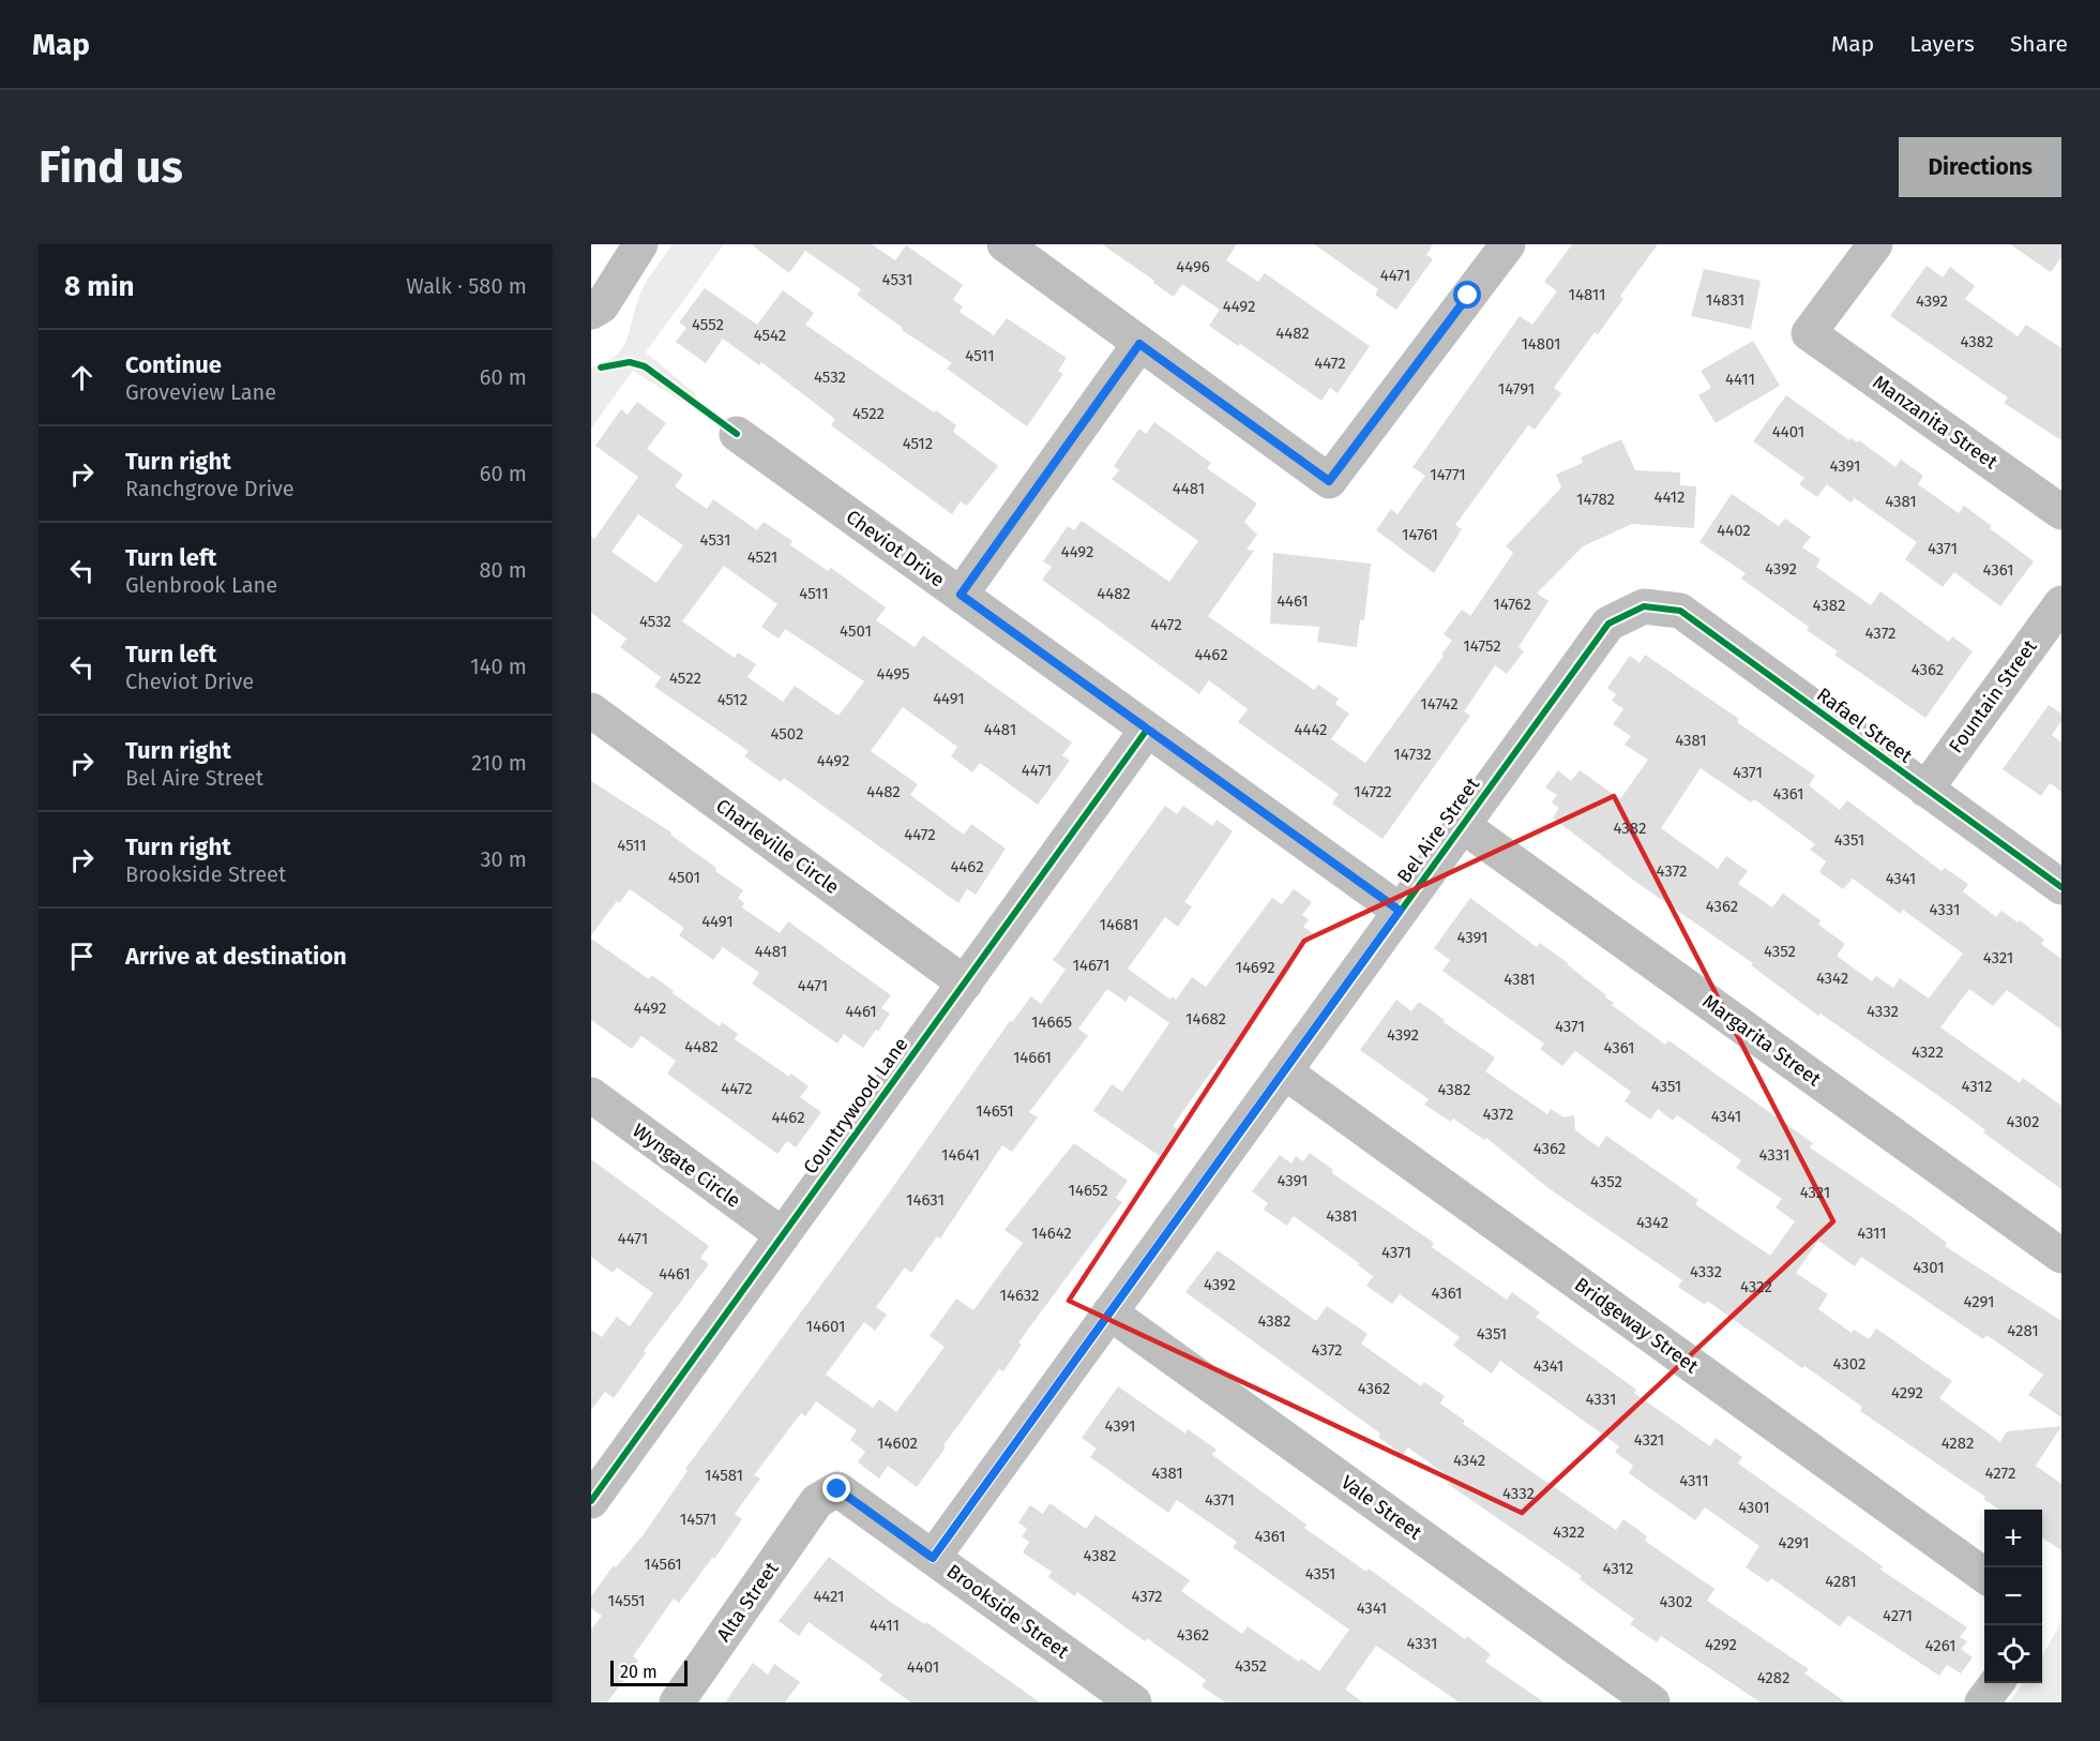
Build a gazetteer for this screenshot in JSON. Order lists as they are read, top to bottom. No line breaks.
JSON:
{"streets":{"street":["Manzanita Street","Cheviot Drive","Fountain Street","Rafael Street","Bel Aire Street","Charleville Circle","Margarita Street","Countrywood Lane","Wyngate Circle","Bridgeway Street","Vale Street","Alta Street","Brookside Street"]},"crossings":[["Cheviot Drive","Bel Aire Street"],["Cheviot Drive","Countrywood Lane"],["Fountain Street","Rafael Street"],["Rafael Street","Bel Aire Street"],["Bel Aire Street","Margarita Street"],["Bel Aire Street","Bridgeway Street"],["Bel Aire Street","Vale Street"],["Bel Aire Street","Brookside Street"],["Charleville Circle","Countrywood Lane"],["Countrywood Lane","Wyngate Circle"],["Alta Street","Brookside Street"]],"house_numbers":["4496","4471","4531","14811","14831","4392","4492","4552","4482","4542","4382","14801","4511","4472","4532","4411","14791","4522","4401","4512","4391","14771","4481","4412","14782","4381","4402","14761","4531","4371","4492","4521","4392","4361","4511","4482","4461","14762","4382","4532","4472","4501","4372","14752","4462","4362","4495","4522","4491","4512","14742","4481","4442","4502","4381","14732","4492","4471","4371","4482","14722","4361","4382","4472","4351","4511","4462","4372","4501","4341","4362","4331","4491","14681","4391","4481","4352","4321","14671","14692","4342","4381","4471","4492","4461","4332","14682","14665","4371","4392","4482","4361","4322","14661","4351","4312","4472","4382","14651","4372","4341","4462","4302","4362","14641","4331","4391","4352","14652","4321","14631","4381","4342","14642","4311","4471","4371","4301","4332","4461","4392","4322","4361","14632","4291","4382","14601","4281","4351","4372","4302","4341","4362","4292","4331","4391","4321","14602","4282","4342","4381","4272","14581","4311","4332","4371","4301","14571","4322","4361","4291","4382","14561","4312","4351","4281","4421","4372","14551","4302","4341","4271","4411","4362","4331","4292","4261","4352","4401","4282"],"scale_bar":"20 m","page":{"header":"Map","nav":["Map","Layers","Share"],"buttons":"Directions","title":"Find us","heading":["8 min","Walk · 580 m"],"list":[["Continue","Groveview Lane","60 m"],["Turn right","Ranchgrove Drive","60 m"],["Turn left","Glenbrook Lane","80 m"],["Turn left","Cheviot Drive","140 m"],["Turn right","Bel Aire Street","210 m"],["Turn right","Brookside Street","30 m"],"Arrive at destination"],"map_buttons":["+","−"],"scale":"20 m"}}
